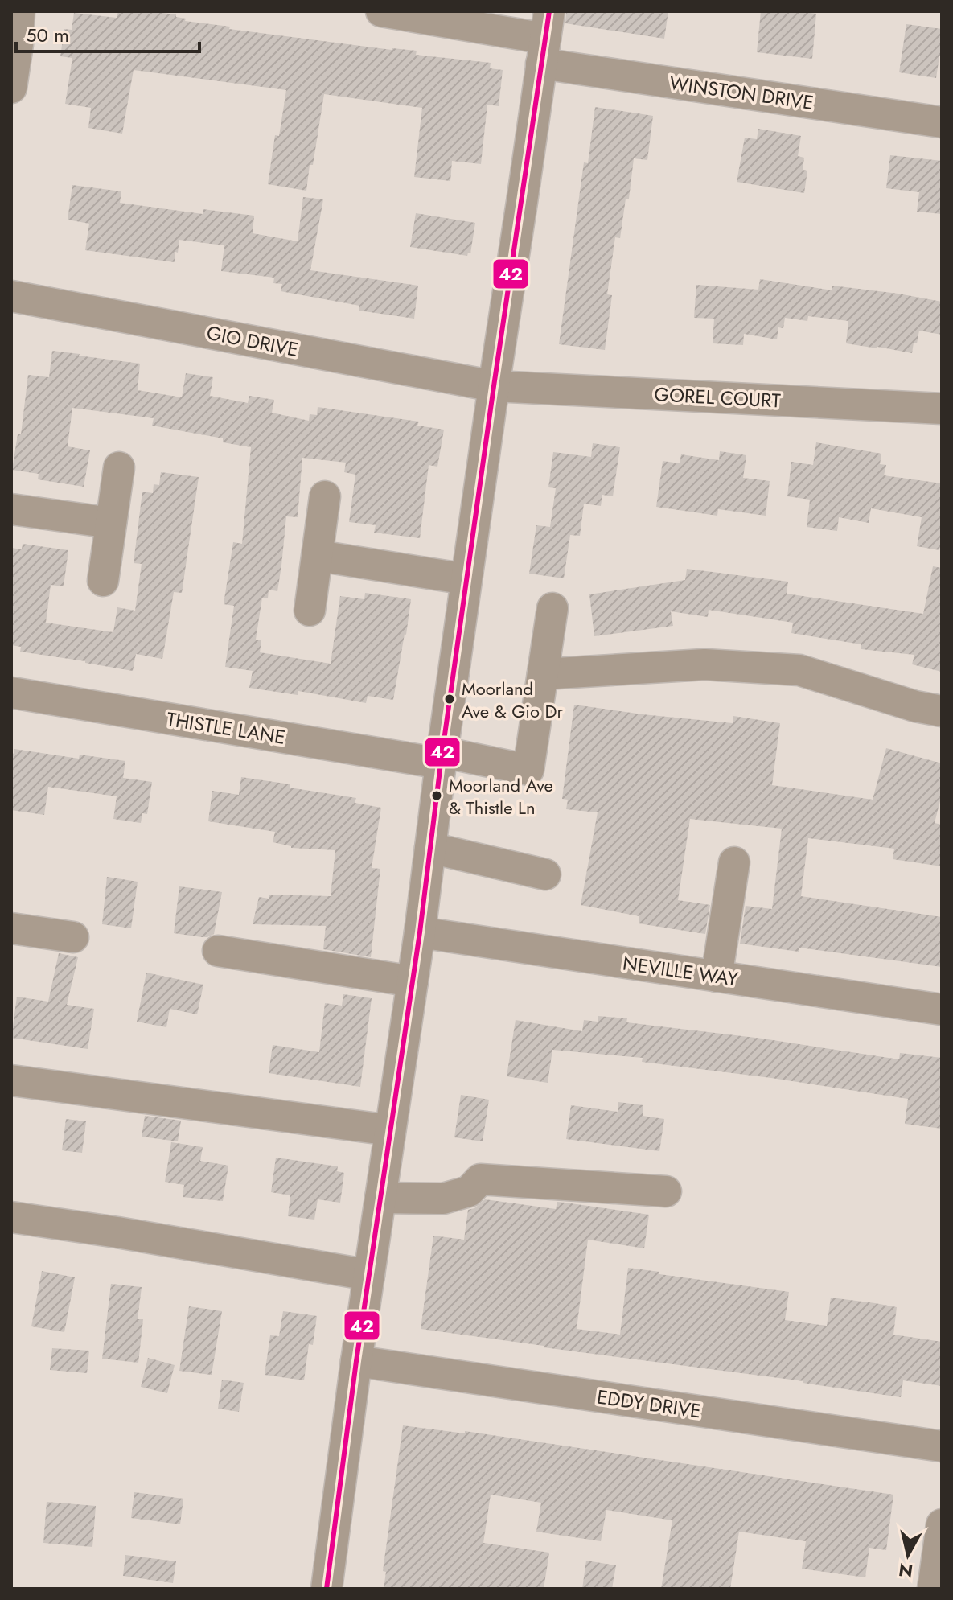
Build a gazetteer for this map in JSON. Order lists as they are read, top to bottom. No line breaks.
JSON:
{"streets":{"street":["WINSTON DRIVE","GIO DRIVE","GOREL COURT","THISTLE LANE","NEVILLE WAY","EDDY DRIVE"]},"crossings":[["GIO DRIVE","GOREL COURT"]],"places":["Moorland Ave & Gio Dr","Moorland Ave & Thistle Ln"],"lines":["transit line 42"],"scale_bar":"50 m","north":"bottom"}
